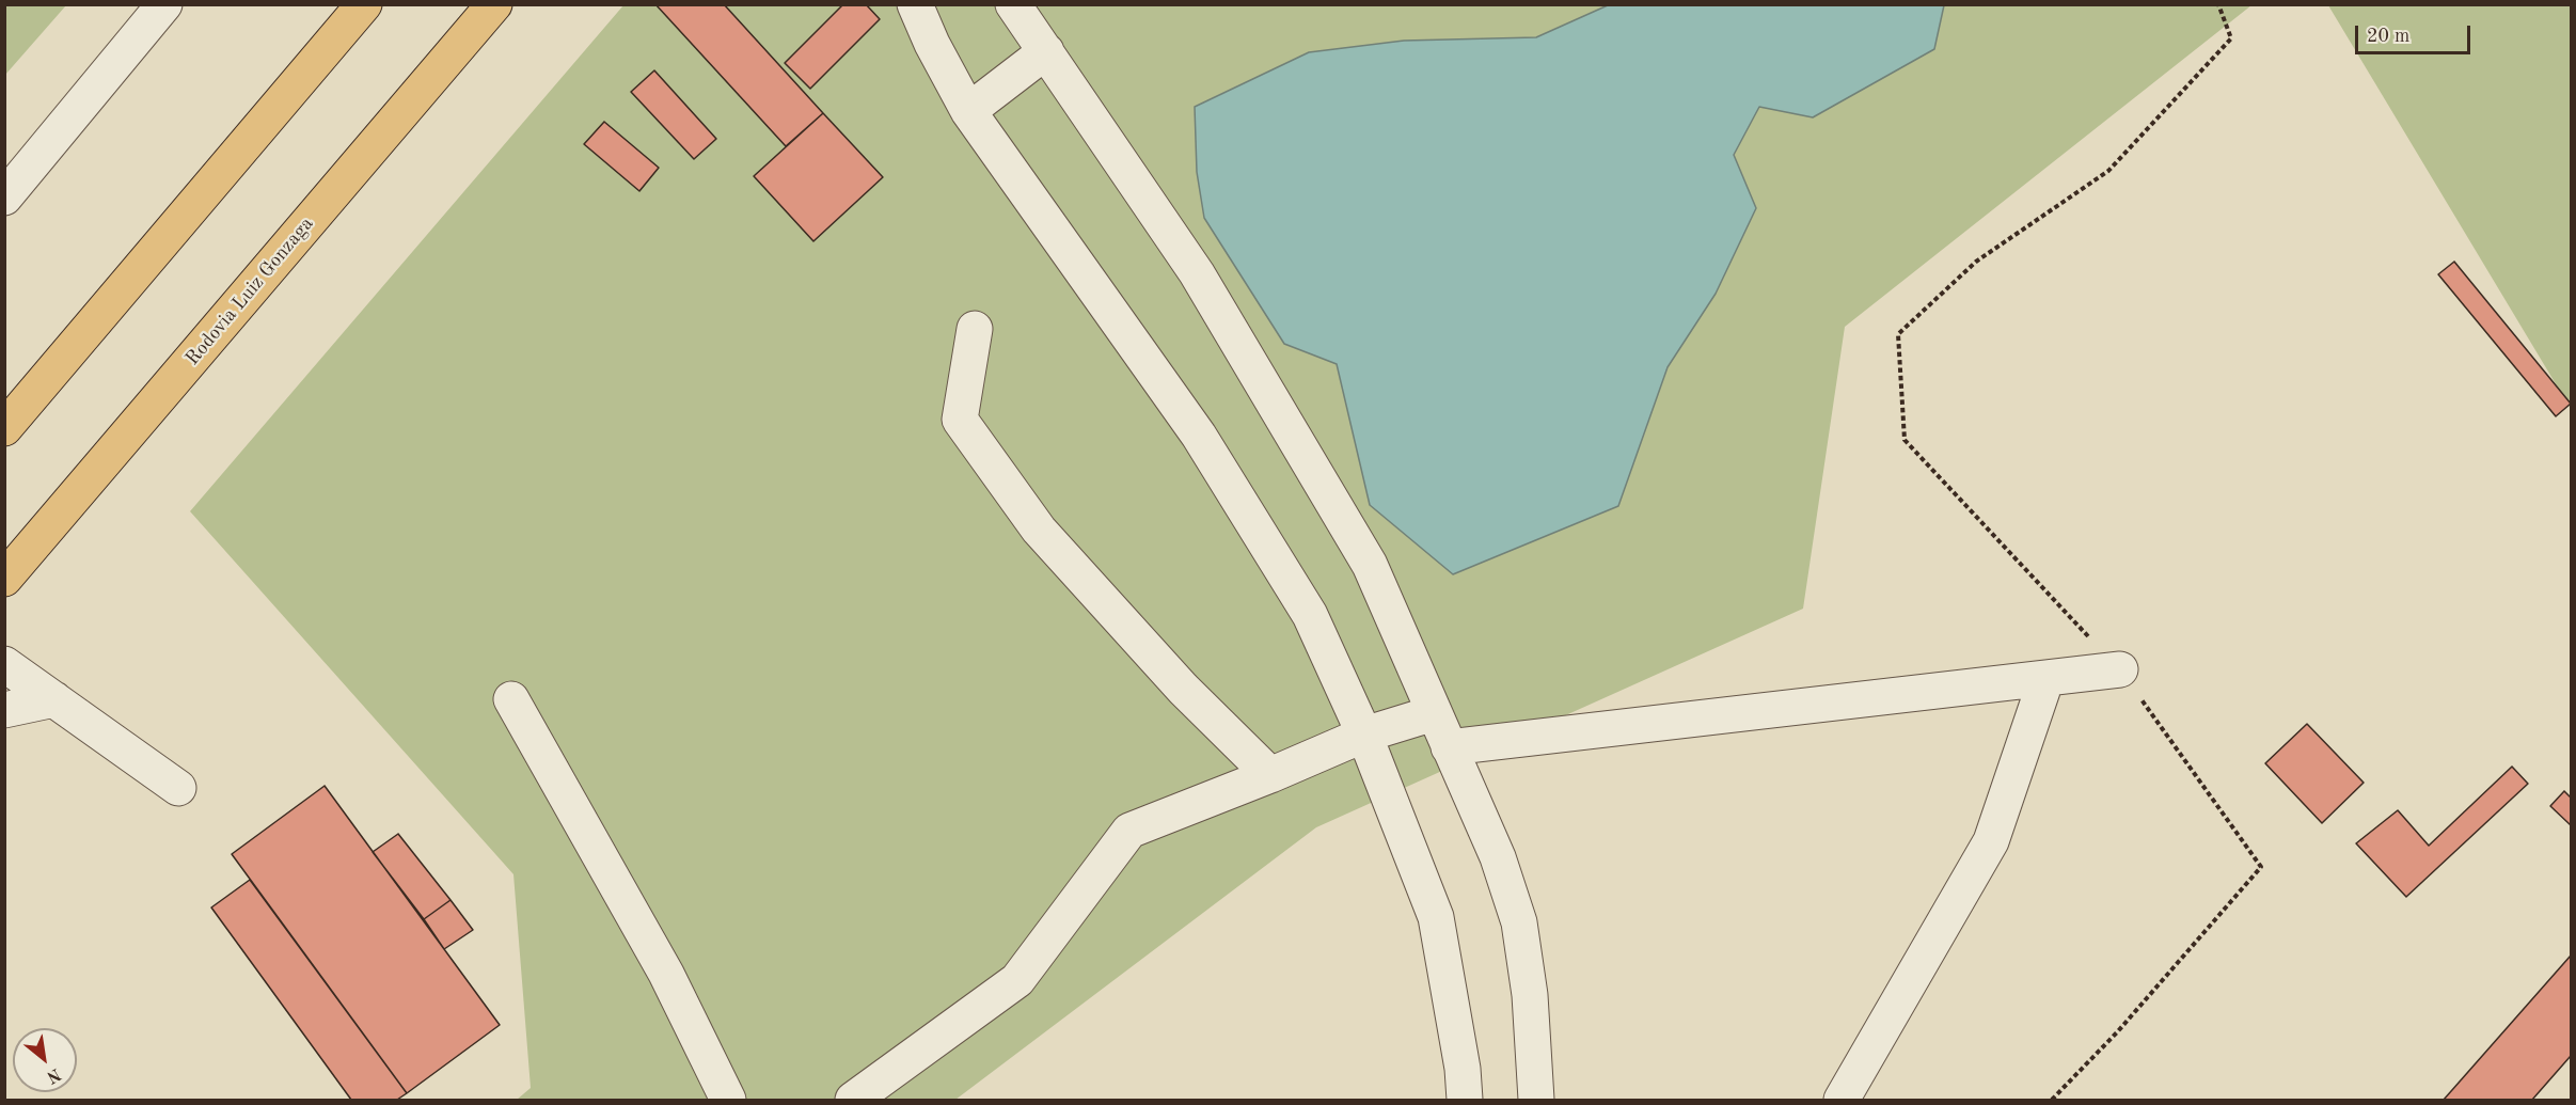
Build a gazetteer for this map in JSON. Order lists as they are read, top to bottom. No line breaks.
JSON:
{"streets":{"highway":["Rodovia Luiz Gonzaga"]},"scale_bar":"20 m","north":"bottom right"}
